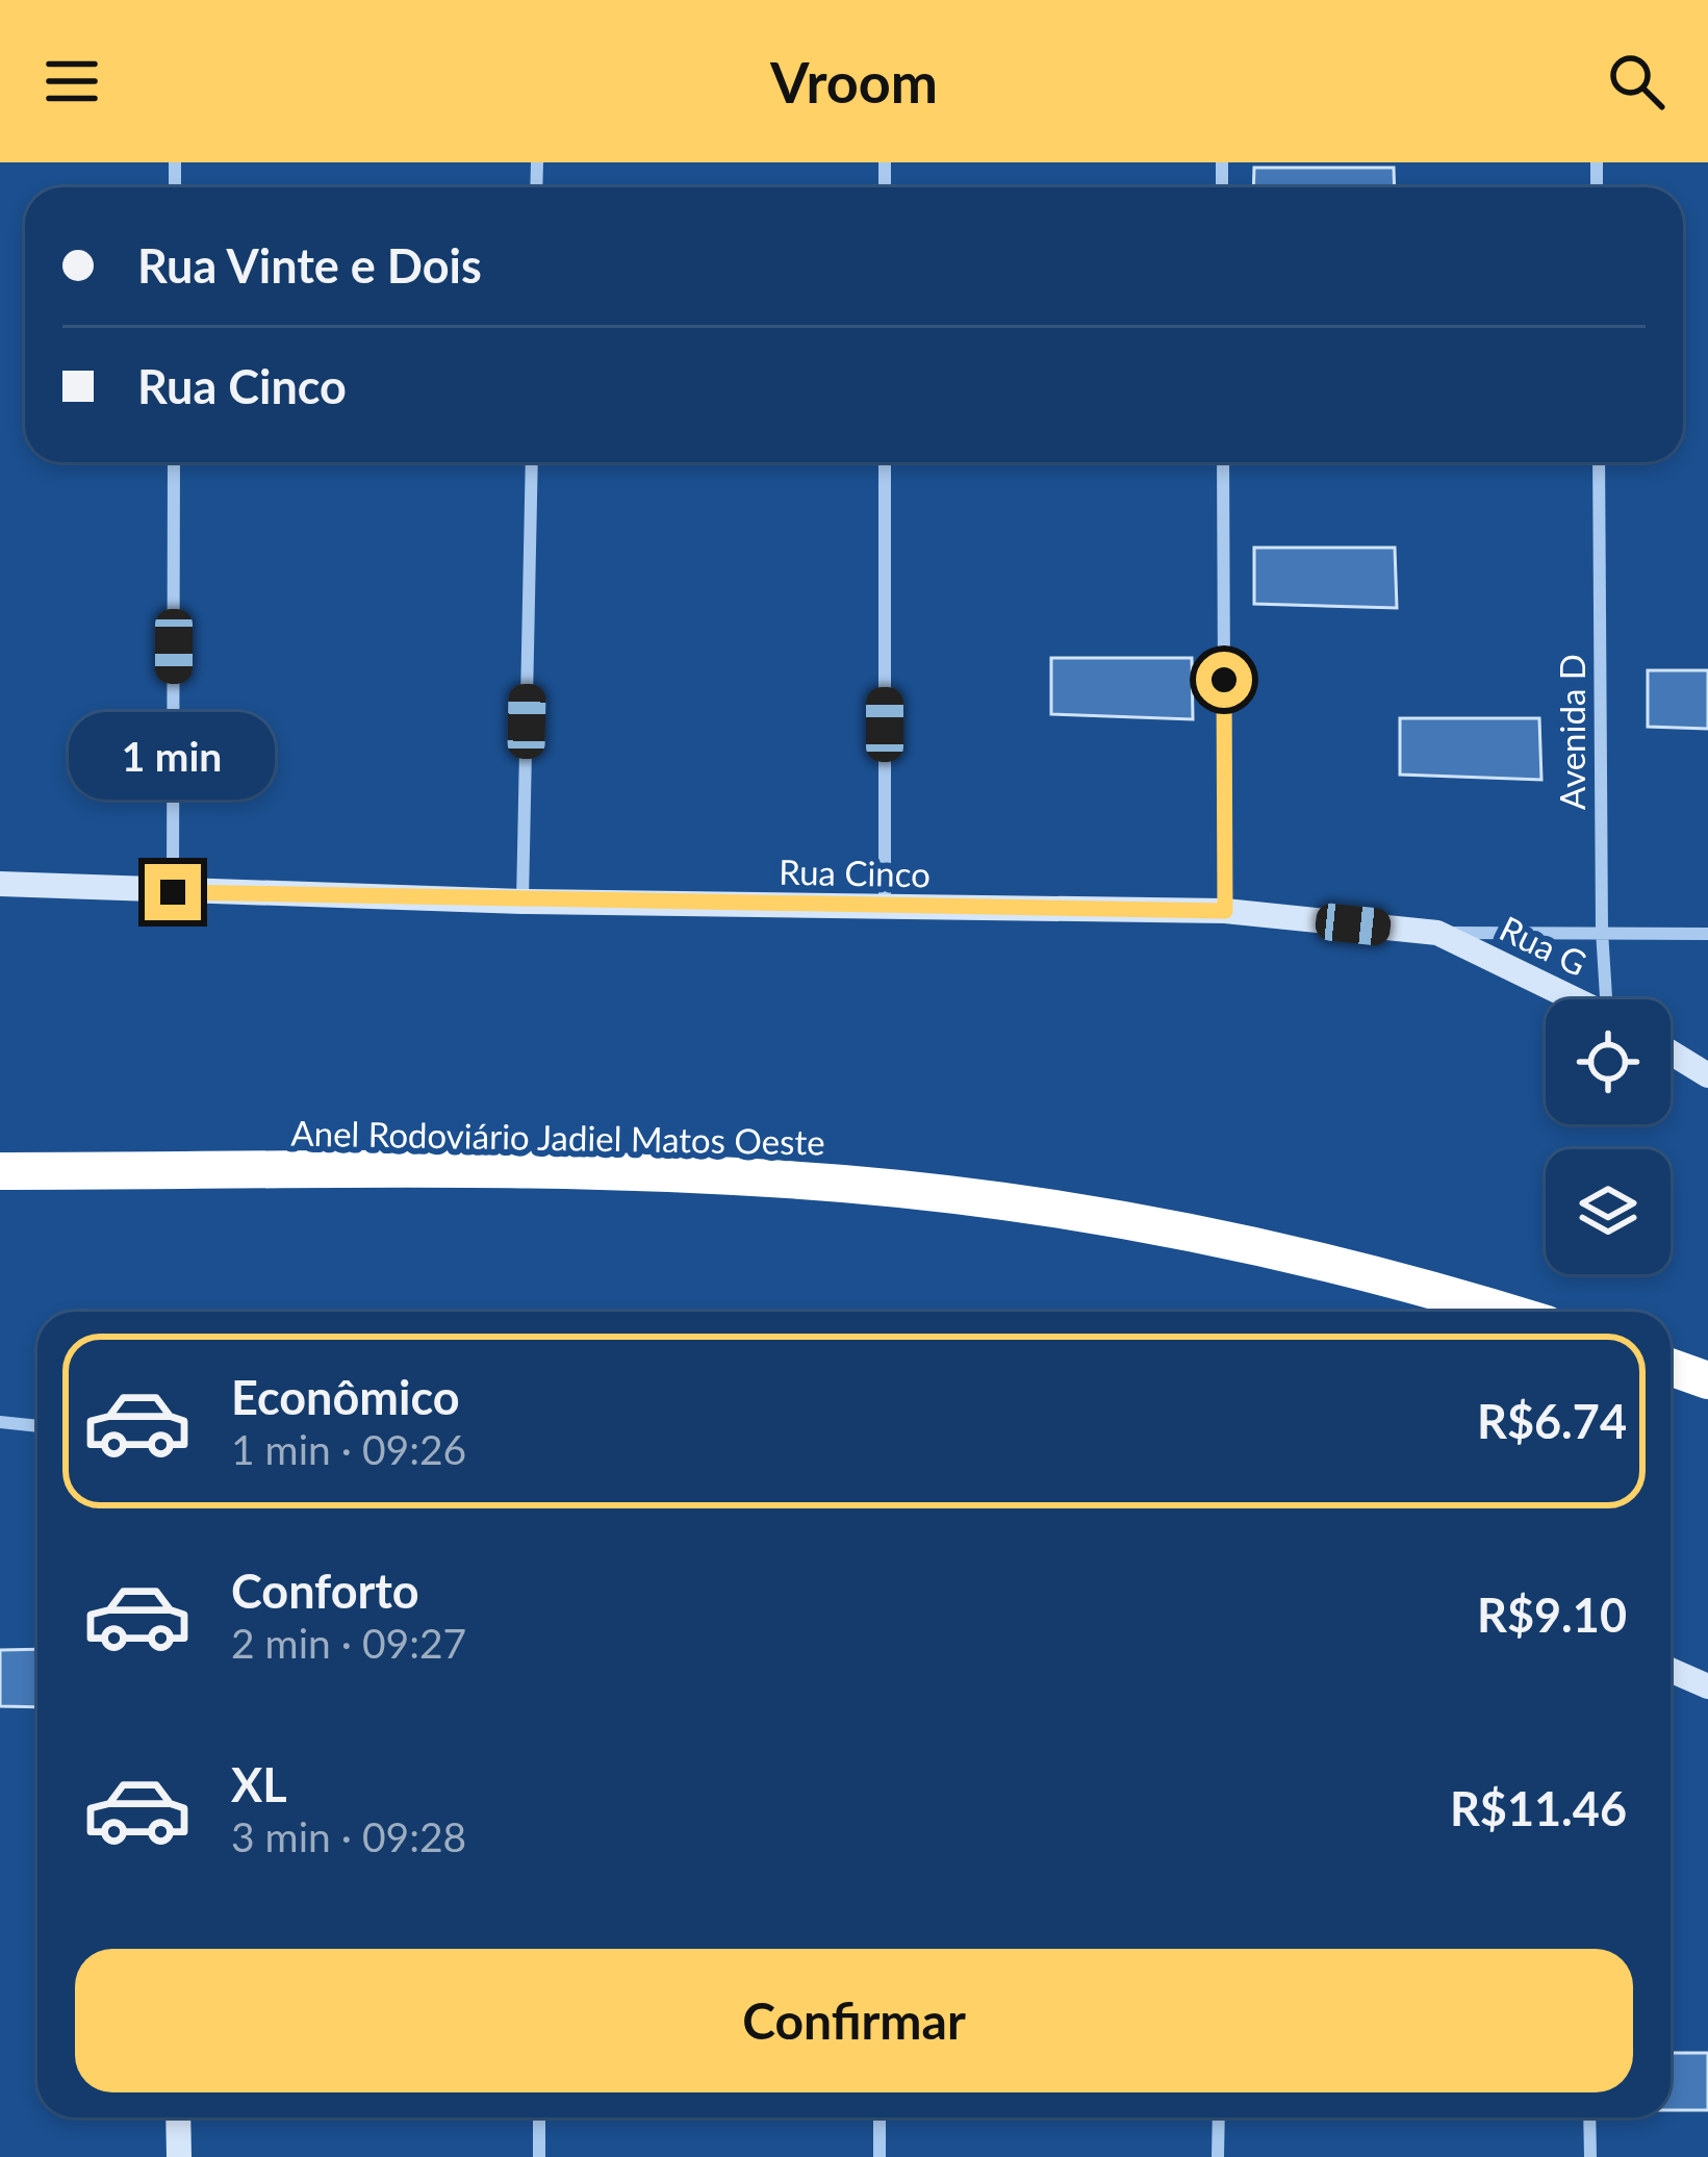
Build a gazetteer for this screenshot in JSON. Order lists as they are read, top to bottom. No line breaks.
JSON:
{"streets":{"highway":["Anel Rodoviário Jadiel Matos Oeste"],"street":["Avenida D","Rua Cinco","Rua G"]},"crossings":[["Avenida D","Rua Cinco"],["Rua Cinco","Rua G"]],"page":{"header":"Vroom","banner":["Rua Vinte e Dois","Rua Cinco"],"bubble":"1 min","list":[{"name":"Econômico","note":"1 min · 09:26","value":"R$6.74"},{"name":"Conforto","note":"2 min · 09:27","value":"R$9.10"},{"name":"XL","note":"3 min · 09:28","value":"R$11.46"}],"buttons":"Confirmar"}}
